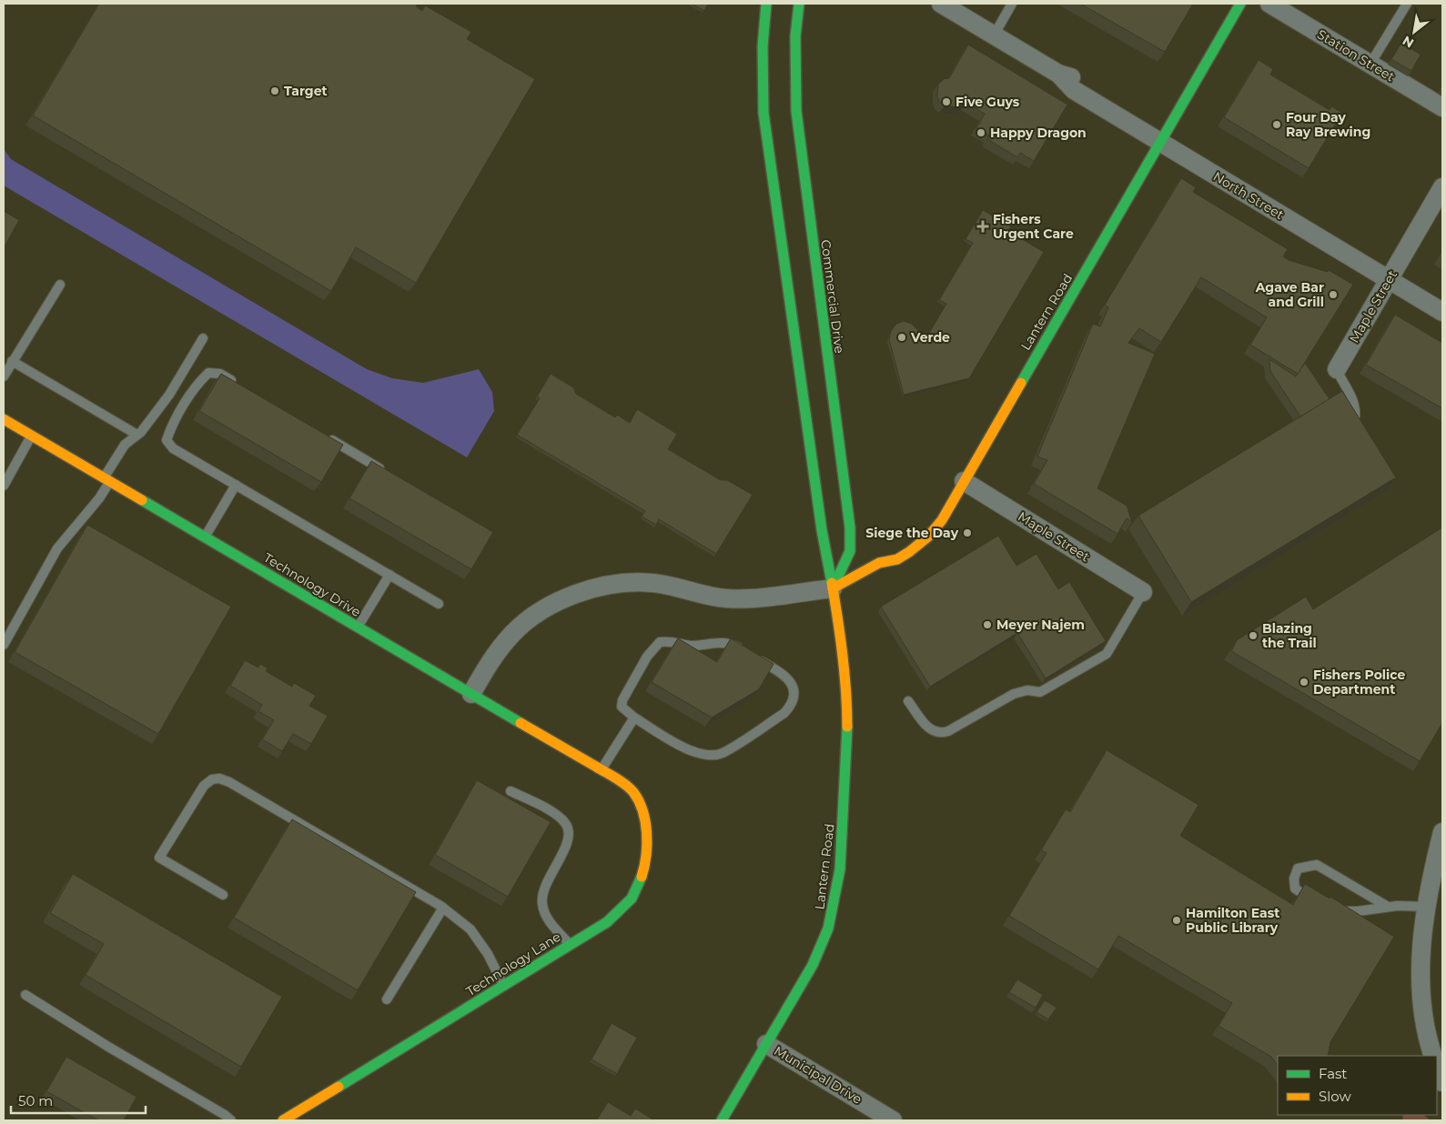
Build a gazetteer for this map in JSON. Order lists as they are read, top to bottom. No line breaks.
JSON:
{"streets":{"street":["Station Street","North Street","Commercial Drive","Maple Street","Lantern Road","Technology Drive","Technology Lane","Municipal Drive"]},"crossings":[["North Street","Maple Street"],["North Street","Lantern Road"],["Commercial Drive","Lantern Road"],["Maple Street","Lantern Road"],["Lantern Road","Municipal Drive"],["Technology Drive","Technology Lane"]],"places":{"other":["Target","Five Guys","Four Day Ray Brewing","Happy Dragon","Agave Bar and Grill","Verde","Siege the Day","Meyer Najem","Blazing the Trail","Fishers Police Department","Hamilton East Public Library"],"health":["Fishers Urgent Care"]},"legend":["Fast","Slow"],"scale_bar":"50 m","north":"bottom left"}
